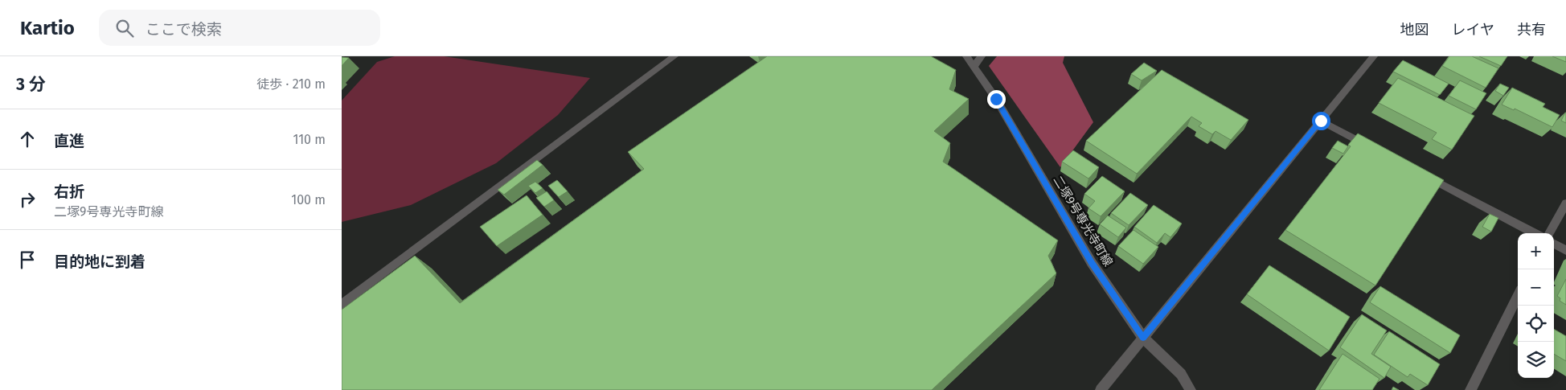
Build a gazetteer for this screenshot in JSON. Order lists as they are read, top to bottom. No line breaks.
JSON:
{"streets":{"street":["二塚9号専光寺町線"]},"page":{"header":"Kartio","search":"ここで検索","nav":["地図","レイヤ","共有"],"heading":["3 分","徒歩 · 210 m"],"list":[["直進","110 m"],["右折","二塚9号専光寺町線","100 m"],"目的地に到着"],"map_buttons":["+","−"]}}
